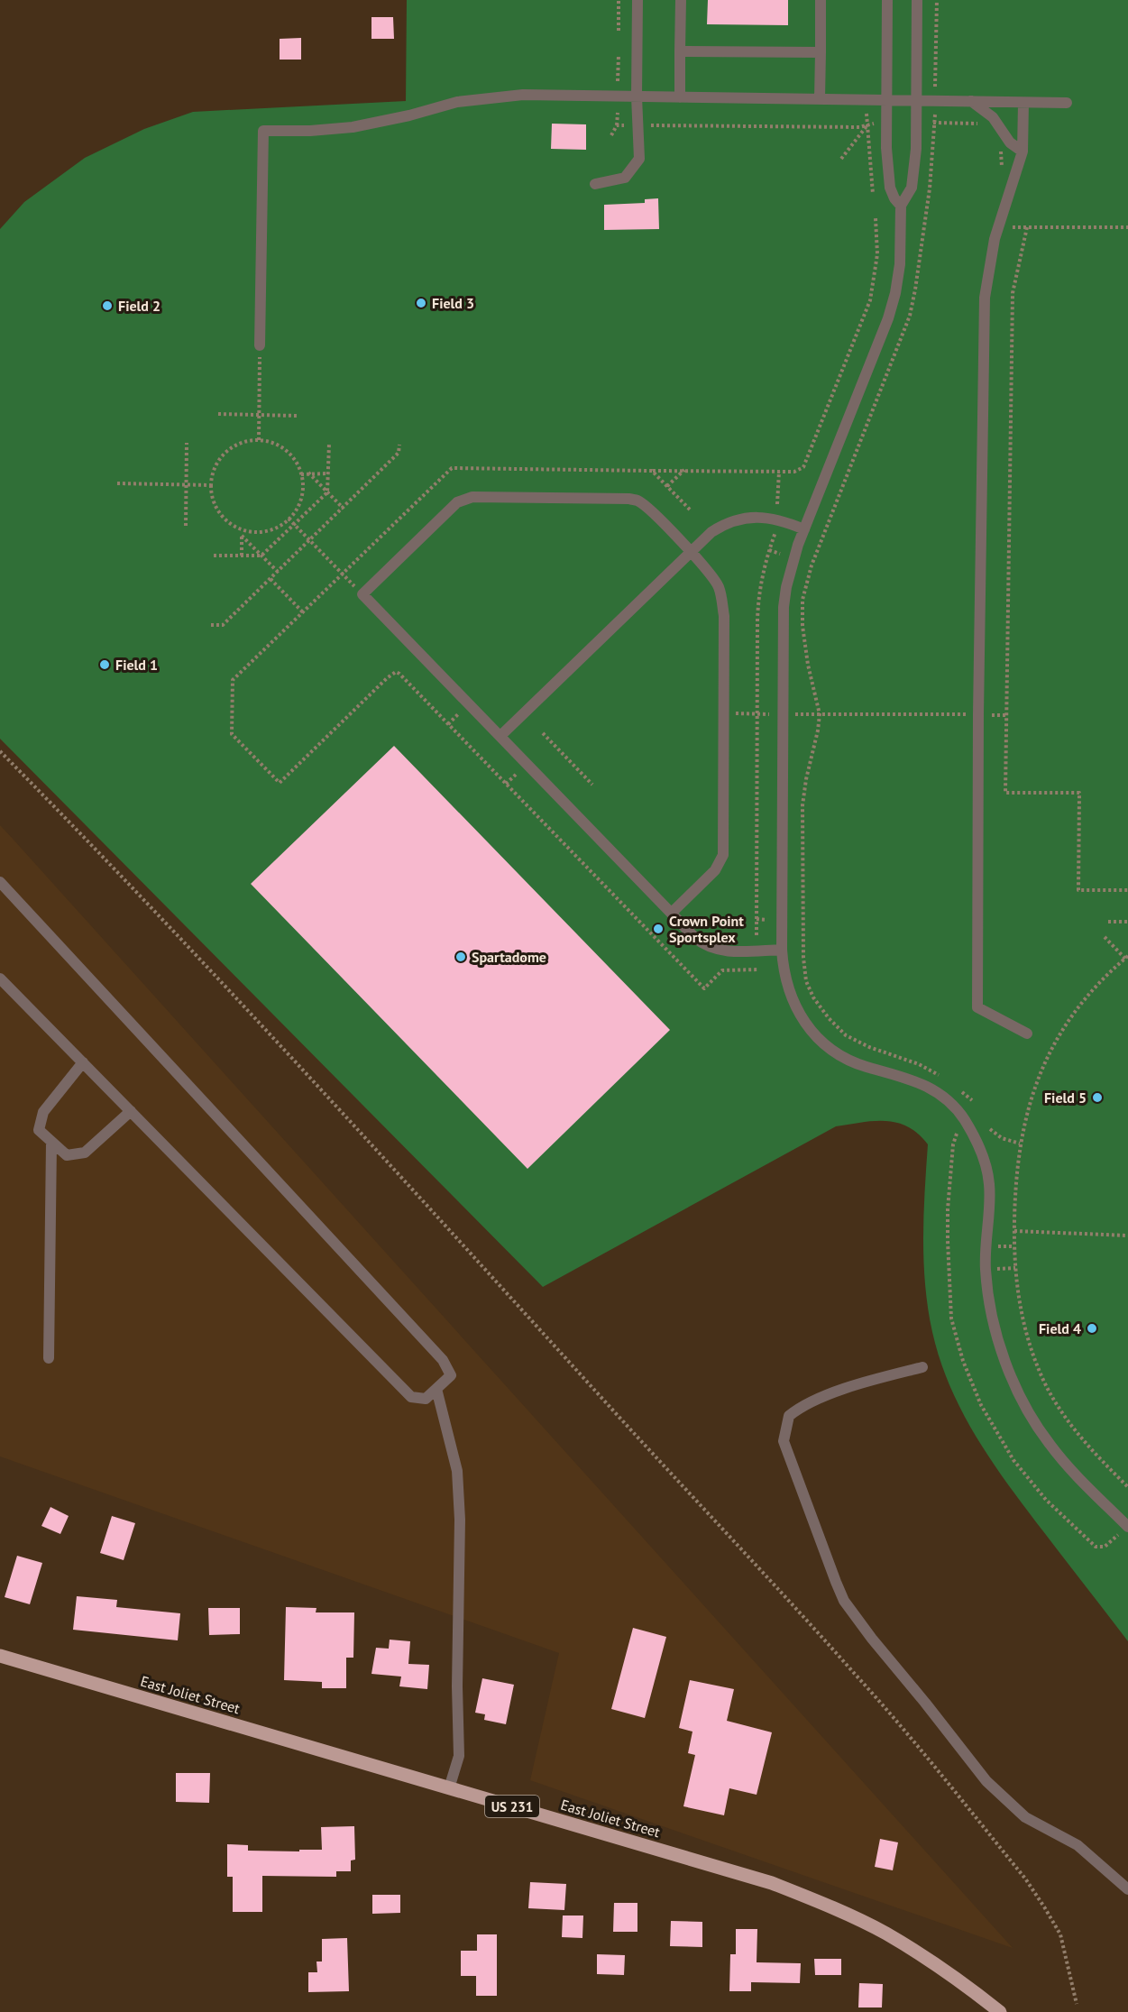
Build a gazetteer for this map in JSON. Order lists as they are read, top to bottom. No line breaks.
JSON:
{"streets":{"main road":["East Joliet Street","US 231"]},"places":["Field 3","Field 2","Field 1","Crown Point Sportsplex","Spartadome","Field 5","Field 4"]}
